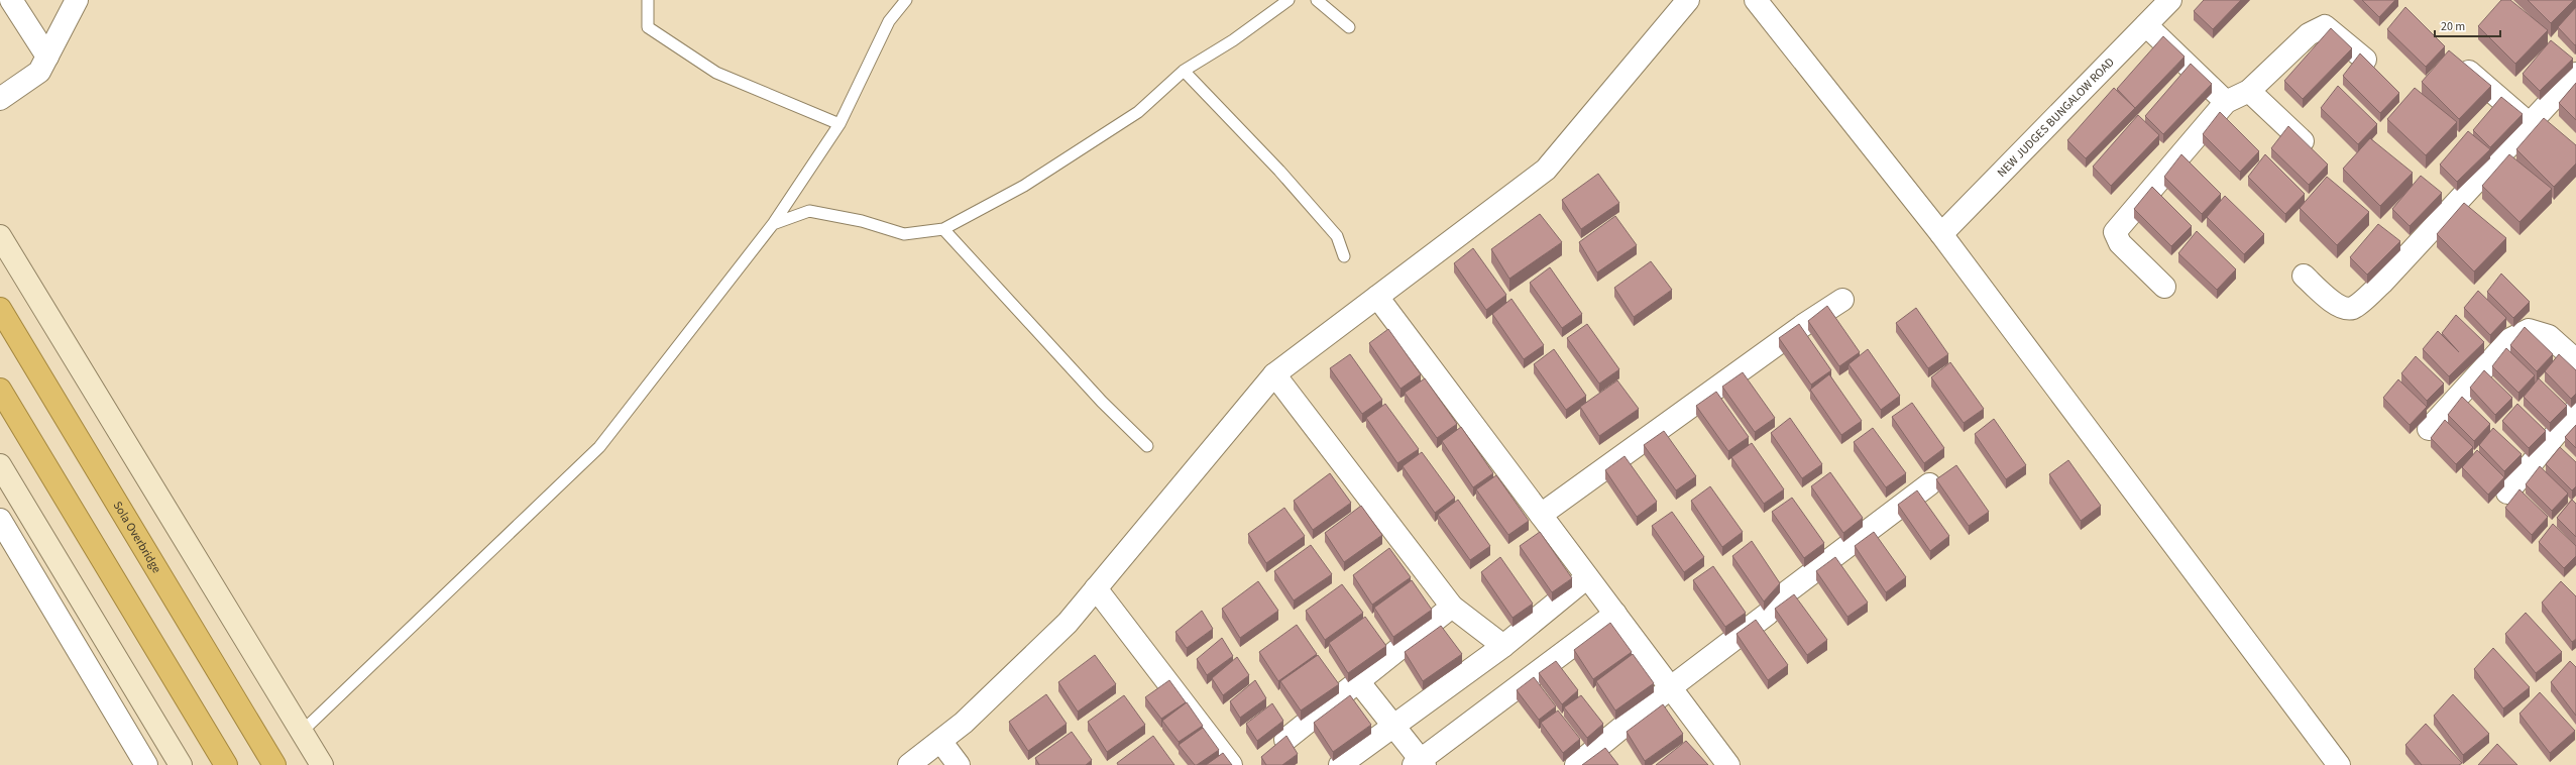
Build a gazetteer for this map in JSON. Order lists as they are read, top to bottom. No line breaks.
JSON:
{"streets":{"highway":["Sola Overbridge"],"street":["NEW JUDGES BUNGALOW ROAD"]},"scale_bar":"20 m"}
